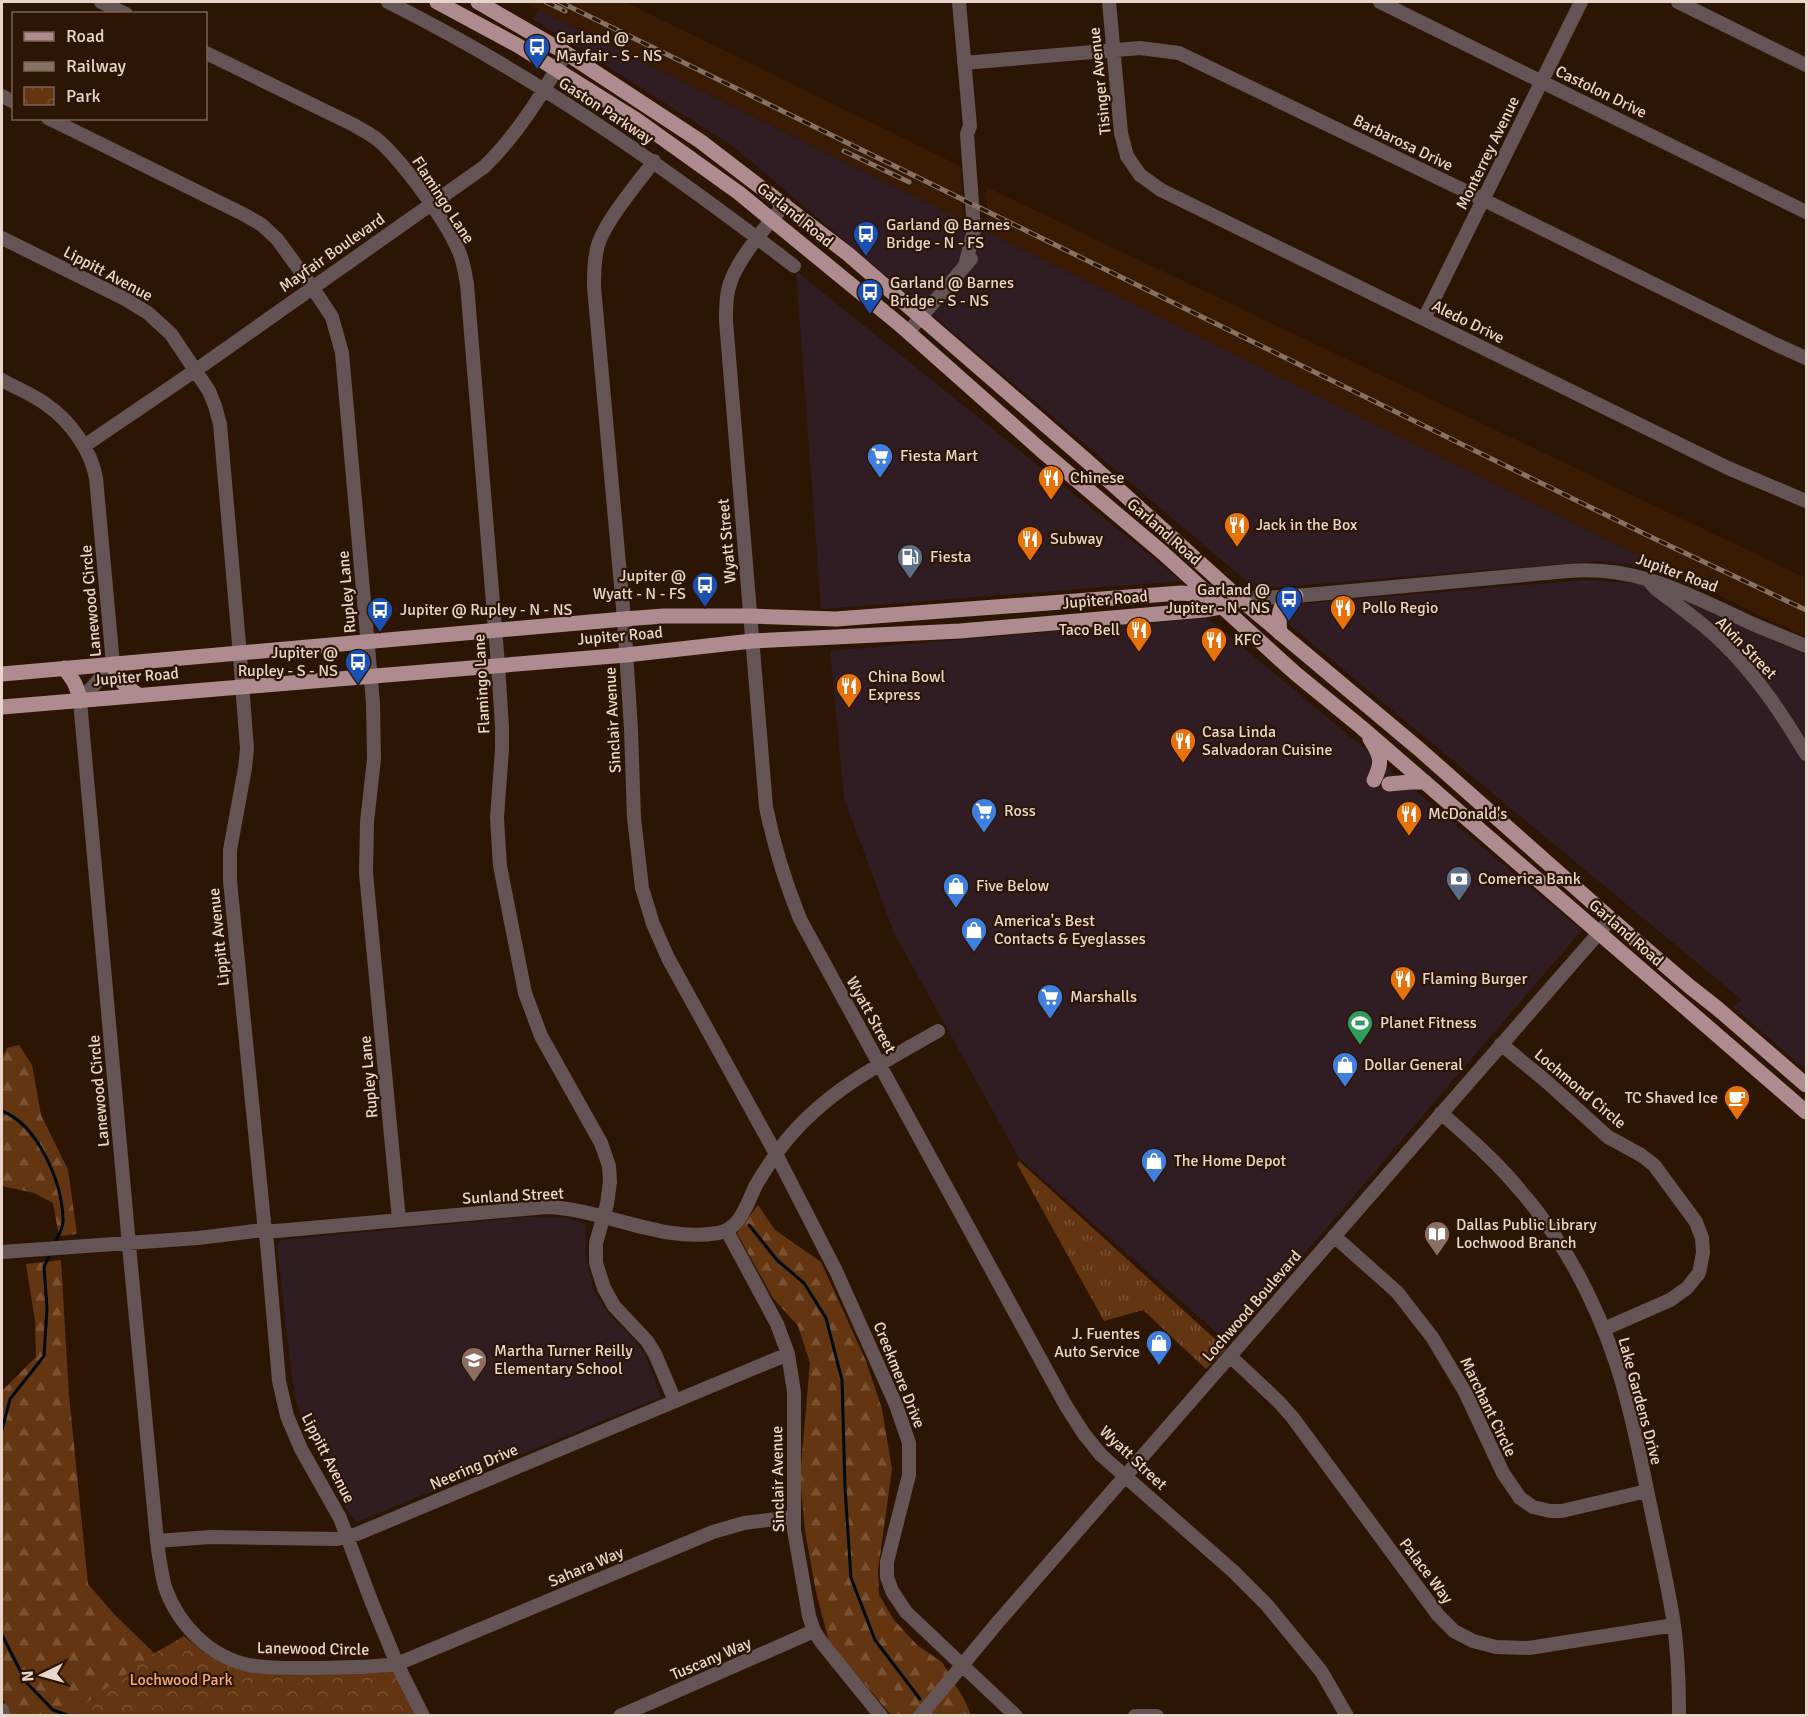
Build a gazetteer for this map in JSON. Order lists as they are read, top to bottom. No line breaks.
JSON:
{"streets":{"main road":["Garland Road","Jupiter Road"],"street":["Tisinger Avenue","Castolon Drive","Gaston Parkway","Barbarosa Drive","Monterrey Avenue","Flamingo Lane","Mayfair Boulevard","Lippitt Avenue","Aledo Drive","Wyatt Street","Rupley Lane","Lanewood Circle","Alvin Street","Sinclair Avenue","Lochmond Circle","Sunland Street","Lochwood Boulevard","Creekmere Drive","Lake Gardens Drive","Marchant Circle","Neering Drive","Sahara Way","Palace Way","Tuscany Way"]},"crossings":[["Tisinger Avenue","Barbarosa Drive"],["Tisinger Avenue","Aledo Drive"],["Castolon Drive","Monterrey Avenue"],["Gaston Parkway","Mayfair Boulevard"],["Gaston Parkway","Wyatt Street"],["Gaston Parkway","Sinclair Avenue"],["Barbarosa Drive","Monterrey Avenue"],["Monterrey Avenue","Aledo Drive"],["Flamingo Lane","Mayfair Boulevard"],["Flamingo Lane","Jupiter Road"],["Flamingo Lane","Sunland Street"],["Flamingo Lane","Neering Drive"],["Garland Road","Mayfair Boulevard"],["Garland Road","Wyatt Street"],["Garland Road","Jupiter Road"],["Garland Road","Lochwood Boulevard"],["Mayfair Boulevard","Lippitt Avenue"],["Mayfair Boulevard","Rupley Lane"],["Mayfair Boulevard","Lanewood Circle"],["Lippitt Avenue","Jupiter Road"],["Lippitt Avenue","Lanewood Circle"],["Lippitt Avenue","Sunland Street"],["Lippitt Avenue","Neering Drive"],["Lippitt Avenue","Sahara Way"],["Wyatt Street","Jupiter Road"],["Wyatt Street","Lochwood Boulevard"],["Jupiter Road","Rupley Lane"],["Jupiter Road","Lanewood Circle"],["Jupiter Road","Alvin Street"],["Jupiter Road","Sinclair Avenue"],["Rupley Lane","Sunland Street"],["Lanewood Circle","Sunland Street"],["Lanewood Circle","Neering Drive"],["Lanewood Circle","Sahara Way"],["Sinclair Avenue","Sunland Street"],["Sinclair Avenue","Creekmere Drive"],["Sinclair Avenue","Neering Drive"],["Sinclair Avenue","Sahara Way"],["Sinclair Avenue","Tuscany Way"],["Lochmond Circle","Lochwood Boulevard"],["Lochmond Circle","Lake Gardens Drive"],["Lochwood Boulevard","Creekmere Drive"],["Lochwood Boulevard","Lake Gardens Drive"],["Lochwood Boulevard","Marchant Circle"],["Lochwood Boulevard","Palace Way"],["Lake Gardens Drive","Marchant Circle"],["Lake Gardens Drive","Palace Way"]],"parks":["Lochwood Park"],"places":{"bus stop":["Garland @ Mayfair - S - NS","Garland @ Barnes Bridge - N - FS","Garland @ Barnes Bridge - S - NS","Jupiter @ Wyatt - N - FS","Garland @ Jupiter - N - NS","Jupiter @ Rupley - N - NS","Jupiter @ Rupley - S - NS"],"supermarket":["Fiesta Mart","Ross","Marshalls"],"restaurant":["Chinese","Jack in the Box","Subway","Pollo Regio","Taco Bell","KFC","China Bowl Express","Casa Linda Salvadoran Cuisine","McDonald's","Flaming Burger"],"fuel station":["Fiesta"],"bank":["Comerica Bank"],"shop":["Five Below","America's Best Contacts & Eyeglasses","Dollar General","The Home Depot","J. Fuentes Auto Service"],"sports":["Planet Fitness"],"cafe":["TC Shaved Ice"],"library":["Dallas Public Library Lochwood Branch"],"school or university":["Martha Turner Reilly Elementary School"]},"legend":["Road","Railway","Park"],"north":"left"}
